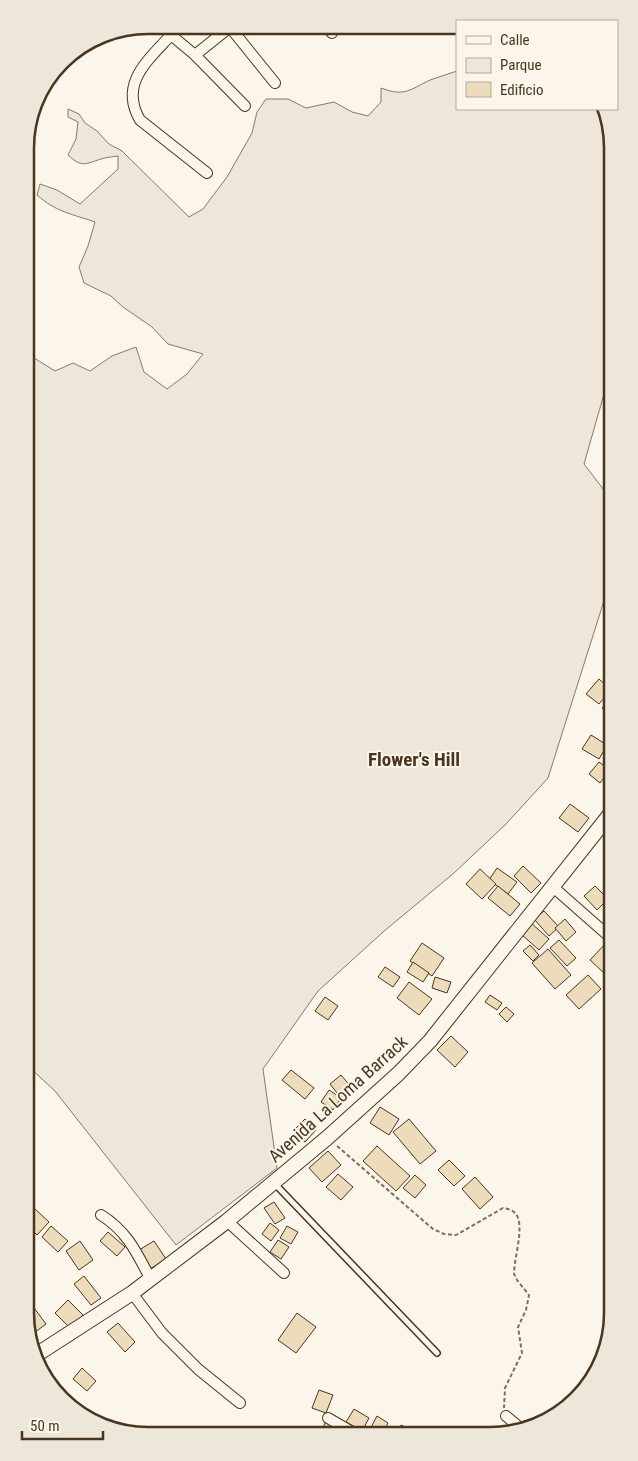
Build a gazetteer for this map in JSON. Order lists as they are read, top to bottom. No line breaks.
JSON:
{"streets":{"main road":["Avenida La Loma Barrack"]},"districts":["Flower's Hill"],"legend":["Calle","Parque","Edificio"],"scale_bar":"50 m"}
